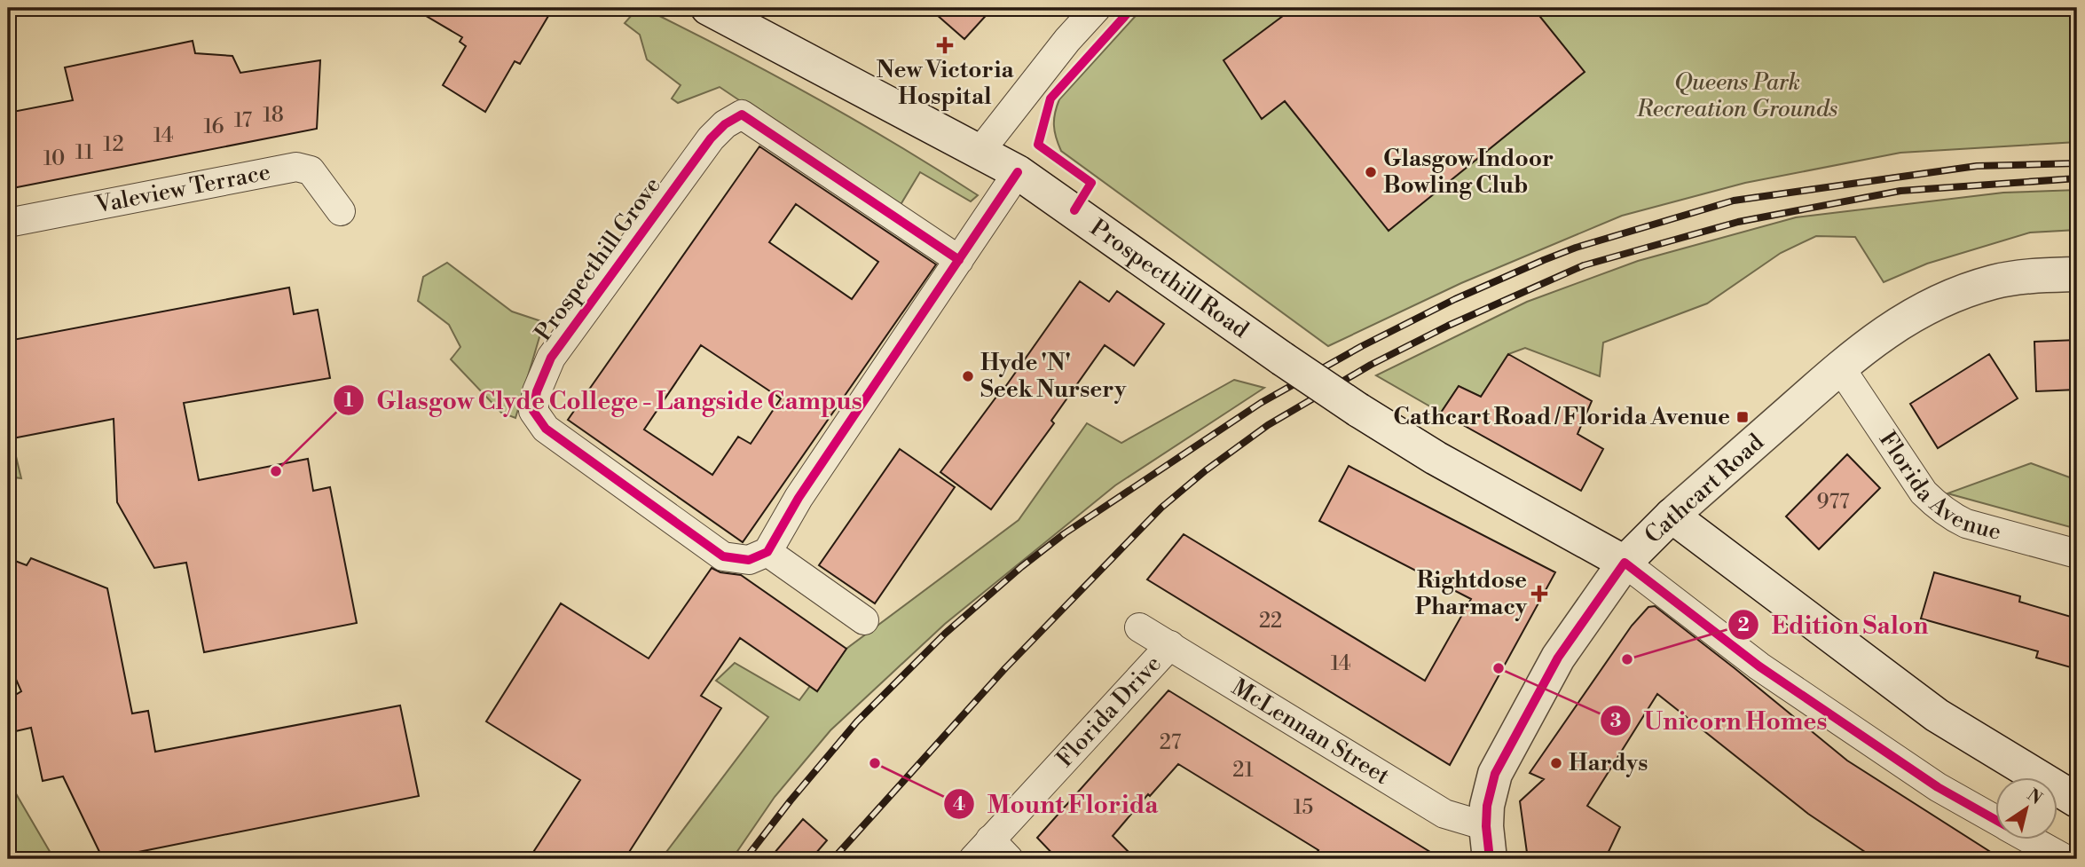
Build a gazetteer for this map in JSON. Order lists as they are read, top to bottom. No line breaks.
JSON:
{"streets":{"main road":["Prospecthill Road","Cathcart Road"],"street":["Valeview Terrace","Prospecthill Grove","Florida Avenue","Florida Drive","McLennan Street"]},"crossings":[["Prospecthill Road","Cathcart Road"],["Florida Avenue","Cathcart Road"],["Cathcart Road","McLennan Street"],["Florida Drive","McLennan Street"]],"parks":["Queens Park Recreation Grounds"],"places":{"health":["New Victoria Hospital","Rightdose Pharmacy"],"other":["Glasgow Indoor Bowling Club","Hyde 'N' Seek Nursery","Glasgow Clyde College - Langside Campus","Edition Salon","Unicorn Homes","Mount Florida","Hardys"],"transit":["Cathcart Road / Florida Avenue"]},"house_numbers":["18","17","16","14","12","11","10","977","22","14","27","21","15"],"north":"top right"}
